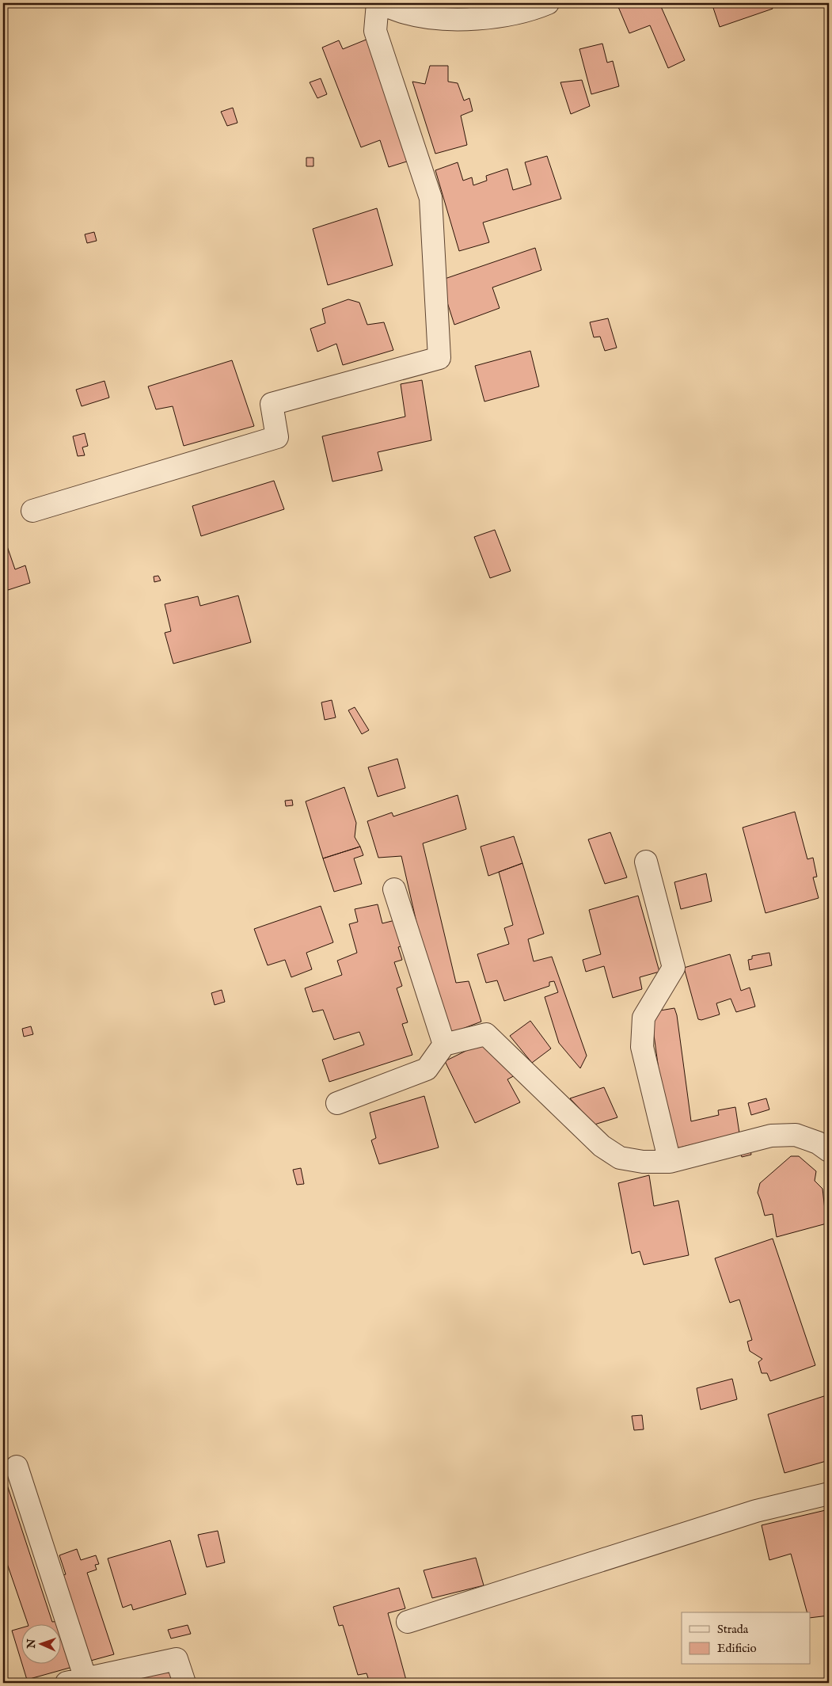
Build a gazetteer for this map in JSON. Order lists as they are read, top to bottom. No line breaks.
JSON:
{"legend":["Strada","Edificio"],"north":"left"}
